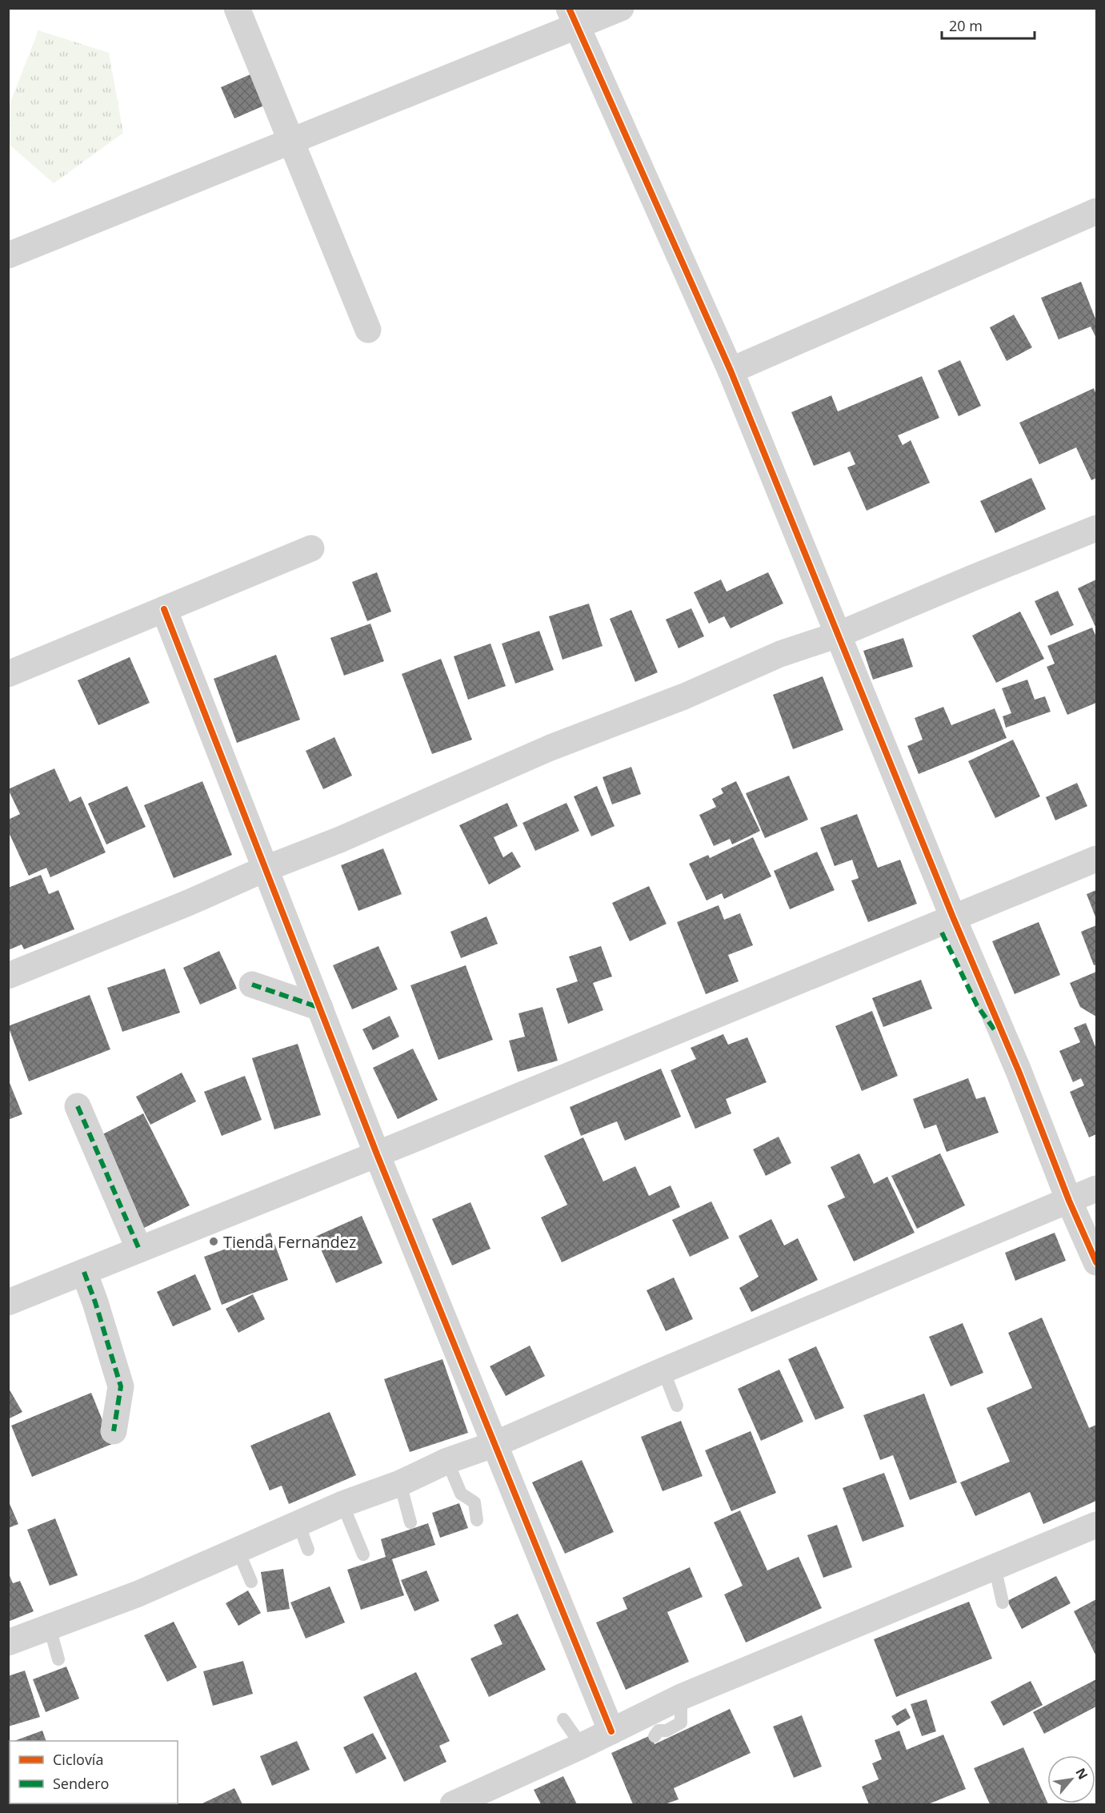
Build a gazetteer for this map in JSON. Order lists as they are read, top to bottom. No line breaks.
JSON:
{"places":["Tienda Fernandez"],"legend":["Ciclovía","Sendero"],"scale_bar":"20 m","north":"top right"}
